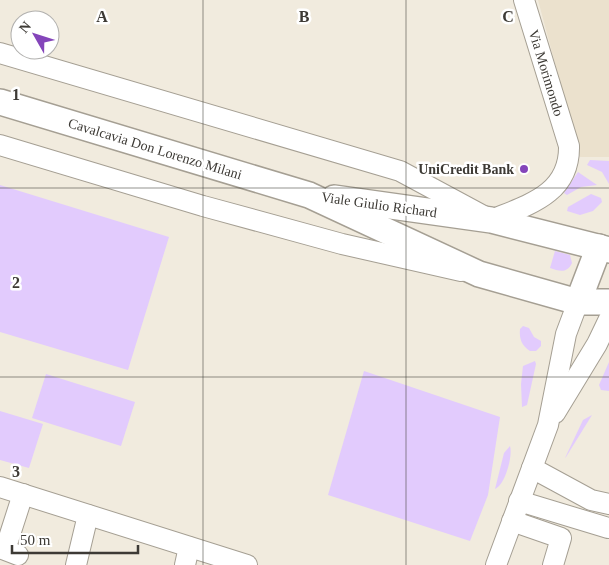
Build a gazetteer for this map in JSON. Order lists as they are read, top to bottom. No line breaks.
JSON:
{"streets":{"main road":["Cavalcavia Don Lorenzo Milani","Viale Giulio Richard"],"street":["Via Morimondo"]},"crossings":[["Via Morimondo","Viale Giulio Richard"],["Cavalcavia Don Lorenzo Milani","Viale Giulio Richard"]],"places":["UniCredit Bank"],"scale_bar":"50 m","north":"top left","grid":{"columns":["A","B","C"],"rows":["1","2","3"]}}
